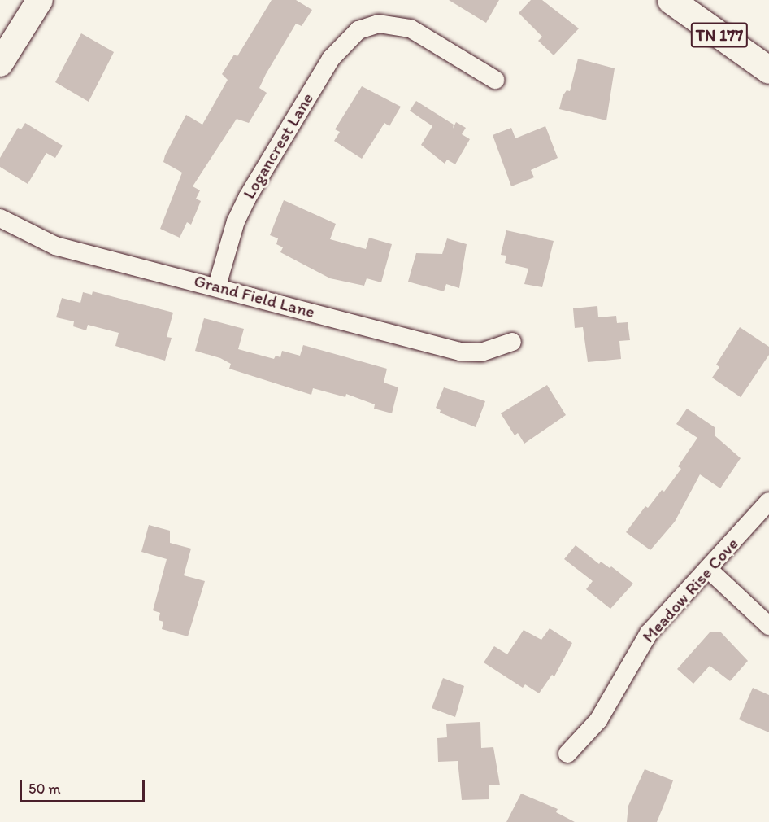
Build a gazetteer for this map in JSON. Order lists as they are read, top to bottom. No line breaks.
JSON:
{"streets":{"main road":["TN 177"],"street":["Logancrest Lane","Grand Field Lane","Meadow Rise Cove"]},"crossings":[["Logancrest Lane","Grand Field Lane"]],"scale_bar":"50 m"}
